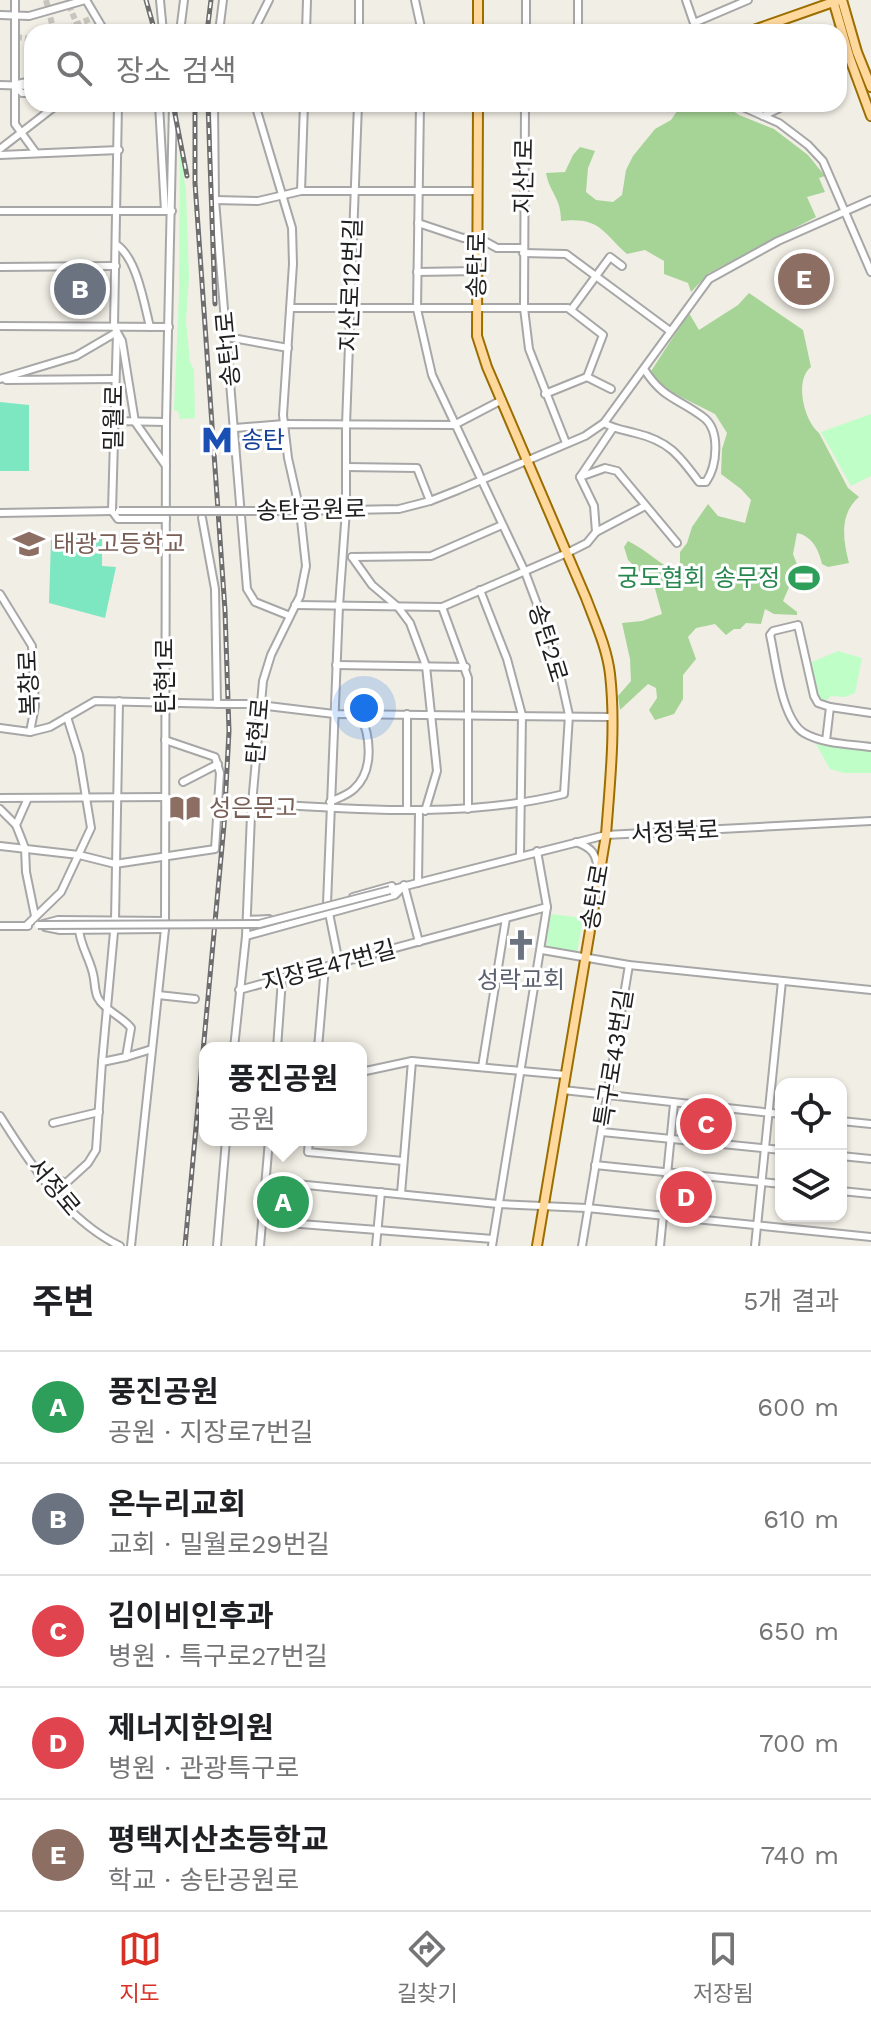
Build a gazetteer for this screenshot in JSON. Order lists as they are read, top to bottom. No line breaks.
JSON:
{"streets":{"main road":["송탄로"],"street":["지산1로","지산로12번길","송탄1로","밀월로","송탄공원로","송탄2로","탄현1로","복창로","탄현로","서정북로","지장로47번길","특구로43번길","서정로"]},"crossings":[["지산1로","송탄로"],["지산1로","송탄공원로"],["지산1로","송탄2로"],["송탄로","송탄공원로"],["송탄로","송탄2로"],["송탄로","서정북로"],["지산로12번길","송탄공원로"],["지산로12번길","송탄2로"],["송탄1로","탄현로"],["밀월로","송탄공원로"],["송탄공원로","송탄2로"],["송탄공원로","탄현로"],["송탄2로","탄현로"],["탄현로","지장로47번길"],["서정북로","지장로47번길"]],"places":{"metro station":["송탄"],"school or university":["태광고등학교"],"sports":["궁도협회 송무정"],"library":["성은문고"],"church":["성락교회"]},"page":{"search":"장소 검색","pins":["E","B","C","D","A"],"popup":["풍진공원","공원"],"heading":["주변","5개 결과"],"list":[{"mark":"A","name":"풍진공원","note":"공원 · 지장로7번길","value":"600 m"},{"mark":"B","name":"온누리교회","note":"교회 · 밀월로29번길","value":"610 m"},{"mark":"C","name":"김이비인후과","note":"병원 · 특구로27번길","value":"650 m"},{"mark":"D","name":"제너지한의원","note":"병원 · 관광특구로","value":"700 m"},{"mark":"E","name":"평택지산초등학교","note":"학교 · 송탄공원로","value":"740 m"}],"nav":["지도","길찾기","저장됨"]}}
